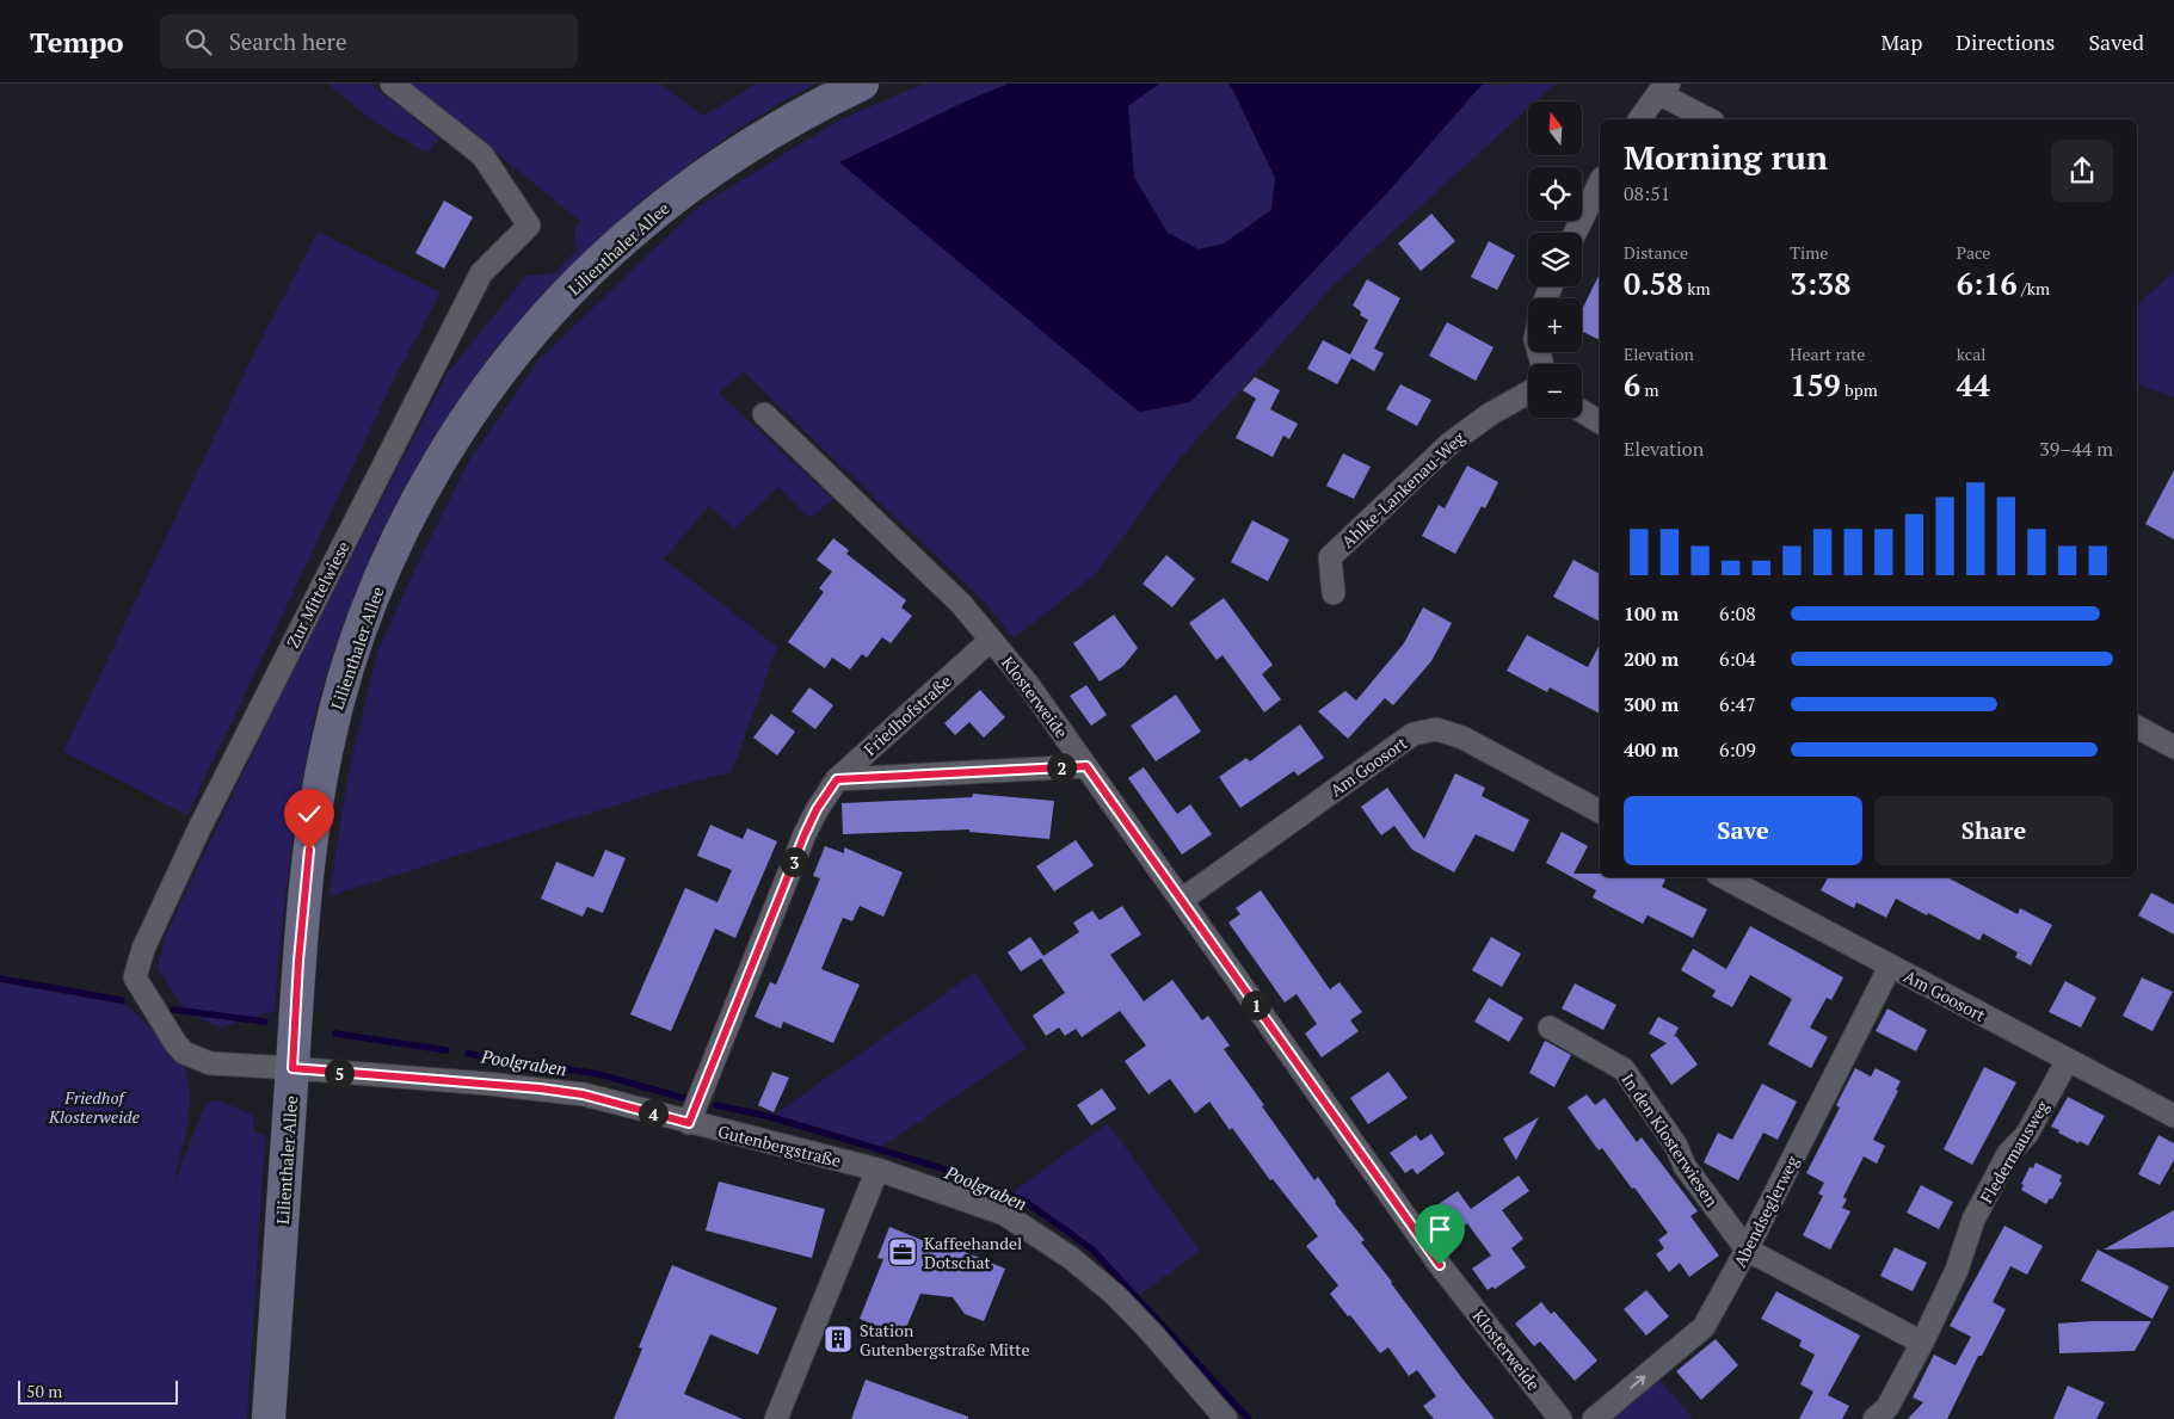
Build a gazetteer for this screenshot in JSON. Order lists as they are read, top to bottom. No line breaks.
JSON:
{"streets":{"main road":["Lilienthaler Allee"],"street":["Ahlke-Lankenau-Weg","Zur Mittelwiese","Klosterweide","Friedhofstraße","Am Goosort","In den Klosterwiesen","Gutenbergstraße","Fledermausweg","Abendseglerweg"]},"crossings":[["Lilienthaler Allee","Zur Mittelwiese"],["Lilienthaler Allee","Gutenbergstraße"],["Zur Mittelwiese","Gutenbergstraße"],["Klosterweide","Friedhofstraße"],["Klosterweide","Am Goosort"],["Friedhofstraße","Gutenbergstraße"],["Am Goosort","Fledermausweg"],["Am Goosort","Abendseglerweg"],["In den Klosterwiesen","Abendseglerweg"]],"one_way":["Abendseglerweg"],"water":["Poolgraben"],"parks":["Friedhof Klosterweide"],"places":{"office":["Kaffeehandel Dotschat"],"building":["Station Gutenbergstraße Mitte"]},"scale_bar":"50 m","north":"top","page":{"header":"Tempo","search":"Search here","nav":["Map","Directions","Saved"],"map_buttons":["+","−"],"heading":["Morning run","08:51"],"stats":[["Distance","0.58 km"],["Time","3:38"],["Pace","6:16 /km"],["Elevation","6 m"],["Heart rate","159 bpm"],["kcal","44"]],"chart":["Elevation","39–44 m"],"list":[{"name":"100 m","note":"6:08"},{"name":"200 m","note":"6:04"},{"name":"300 m","note":"6:47"},{"name":"400 m","note":"6:09"}],"pins":["2","3","1","5","4"],"buttons":["Save","Share"],"scale":"50 m"}}
